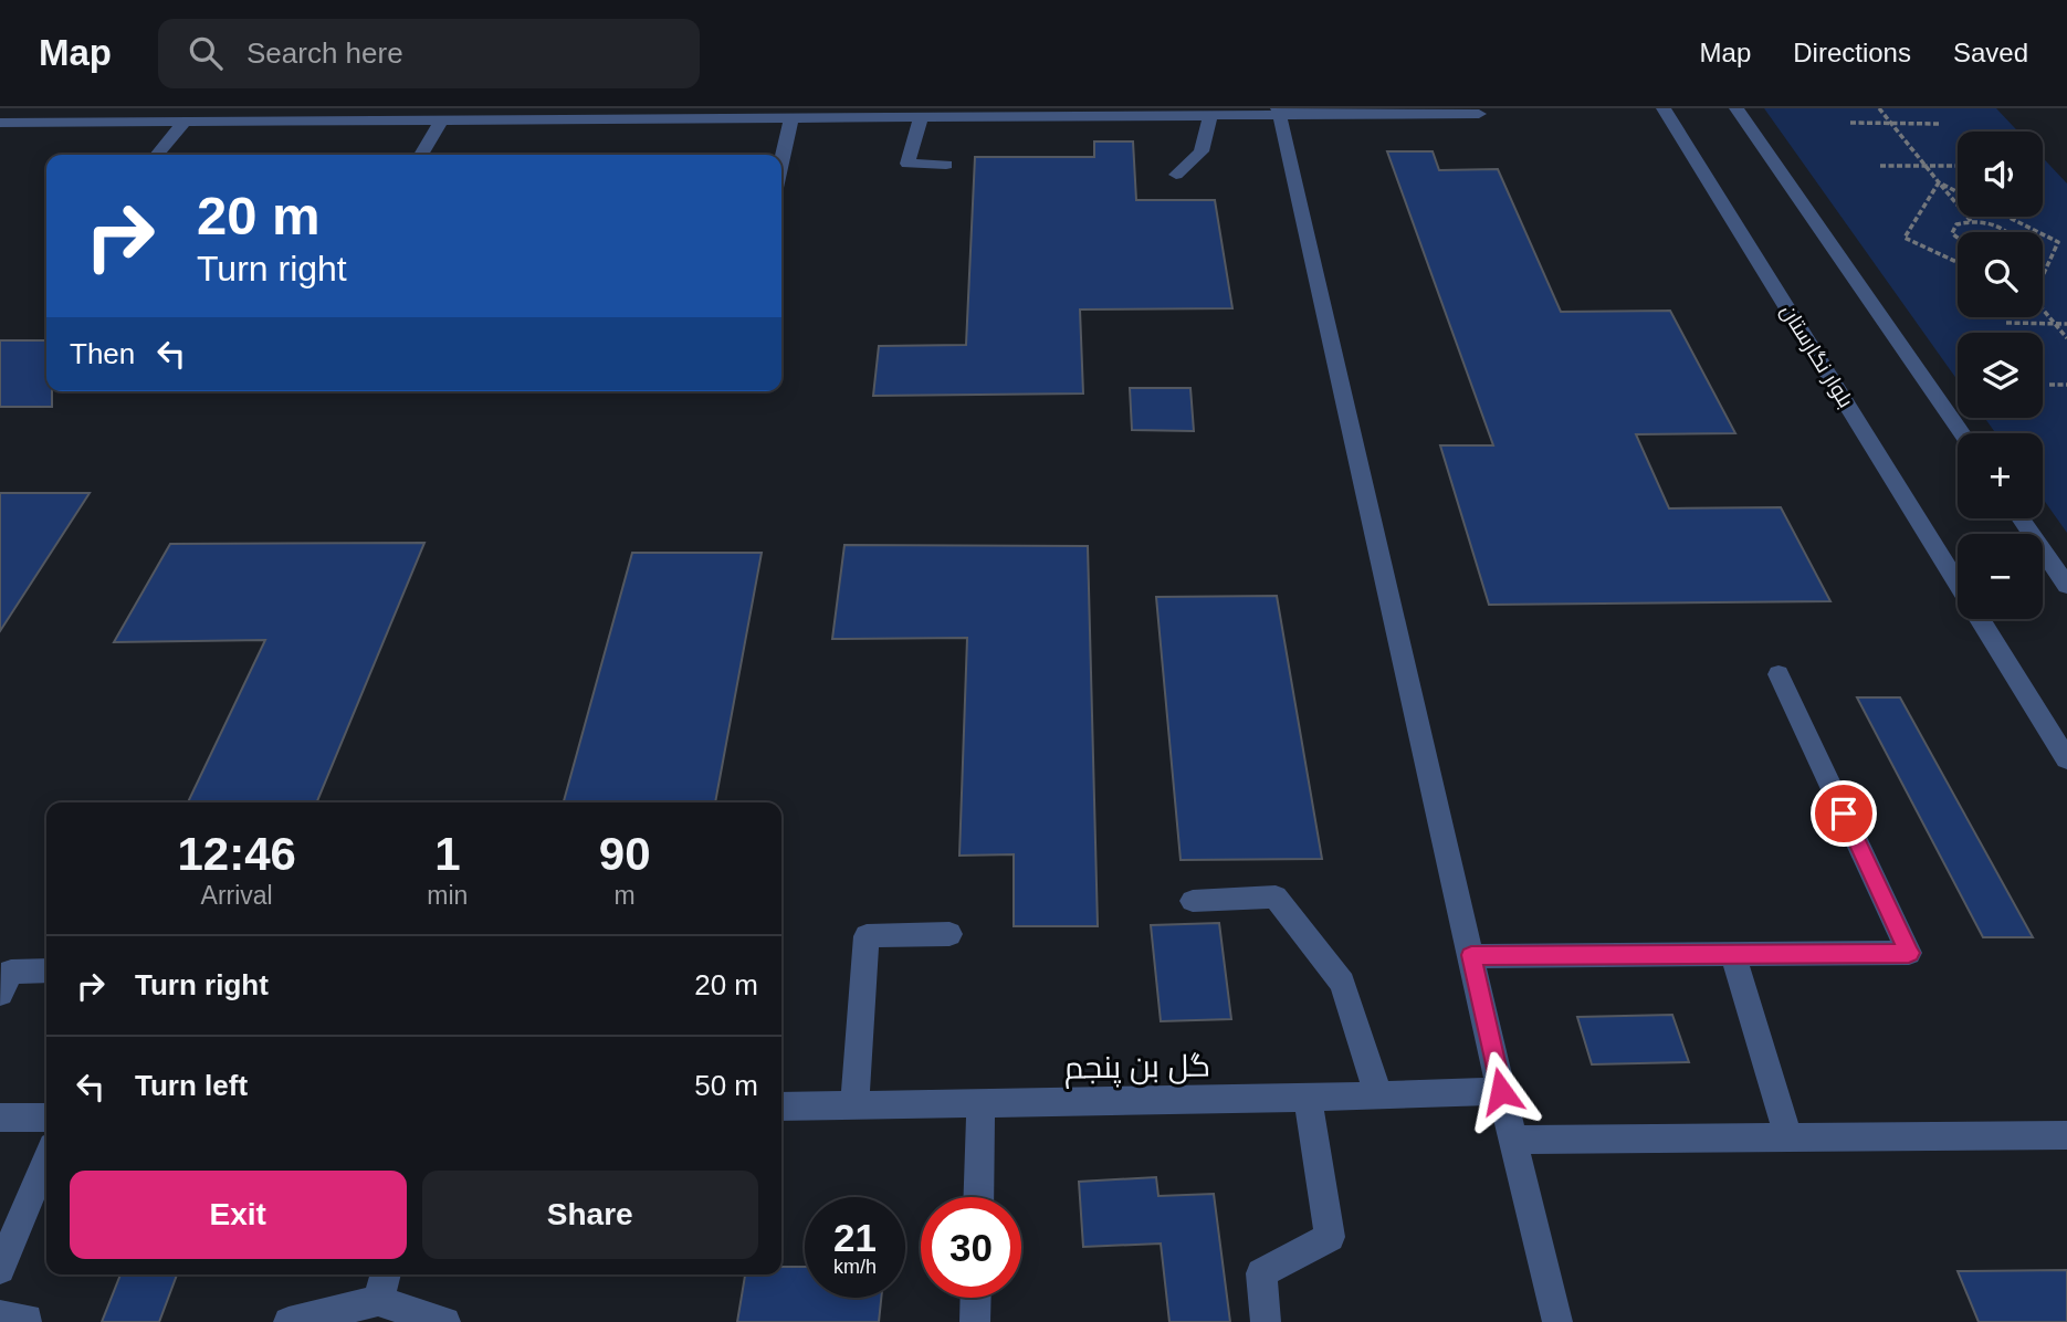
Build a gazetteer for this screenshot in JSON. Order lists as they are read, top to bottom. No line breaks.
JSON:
{"streets":{"street":["بلوار نگارستان","گل بن پنجم"]},"page":{"header":"Map","search":"Search here","nav":["Map","Directions","Saved"],"map_buttons":["+","−"],"turn":["20 m","Turn right"],"then":"Then","eta":["12:46","Arrival","1","min","90","m"],"list":[{"name":"Turn right","value":"20 m"},{"name":"Turn left","value":"50 m"}],"buttons":["Exit","Share"],"speed":"21 km/h","limit":"30"}}
